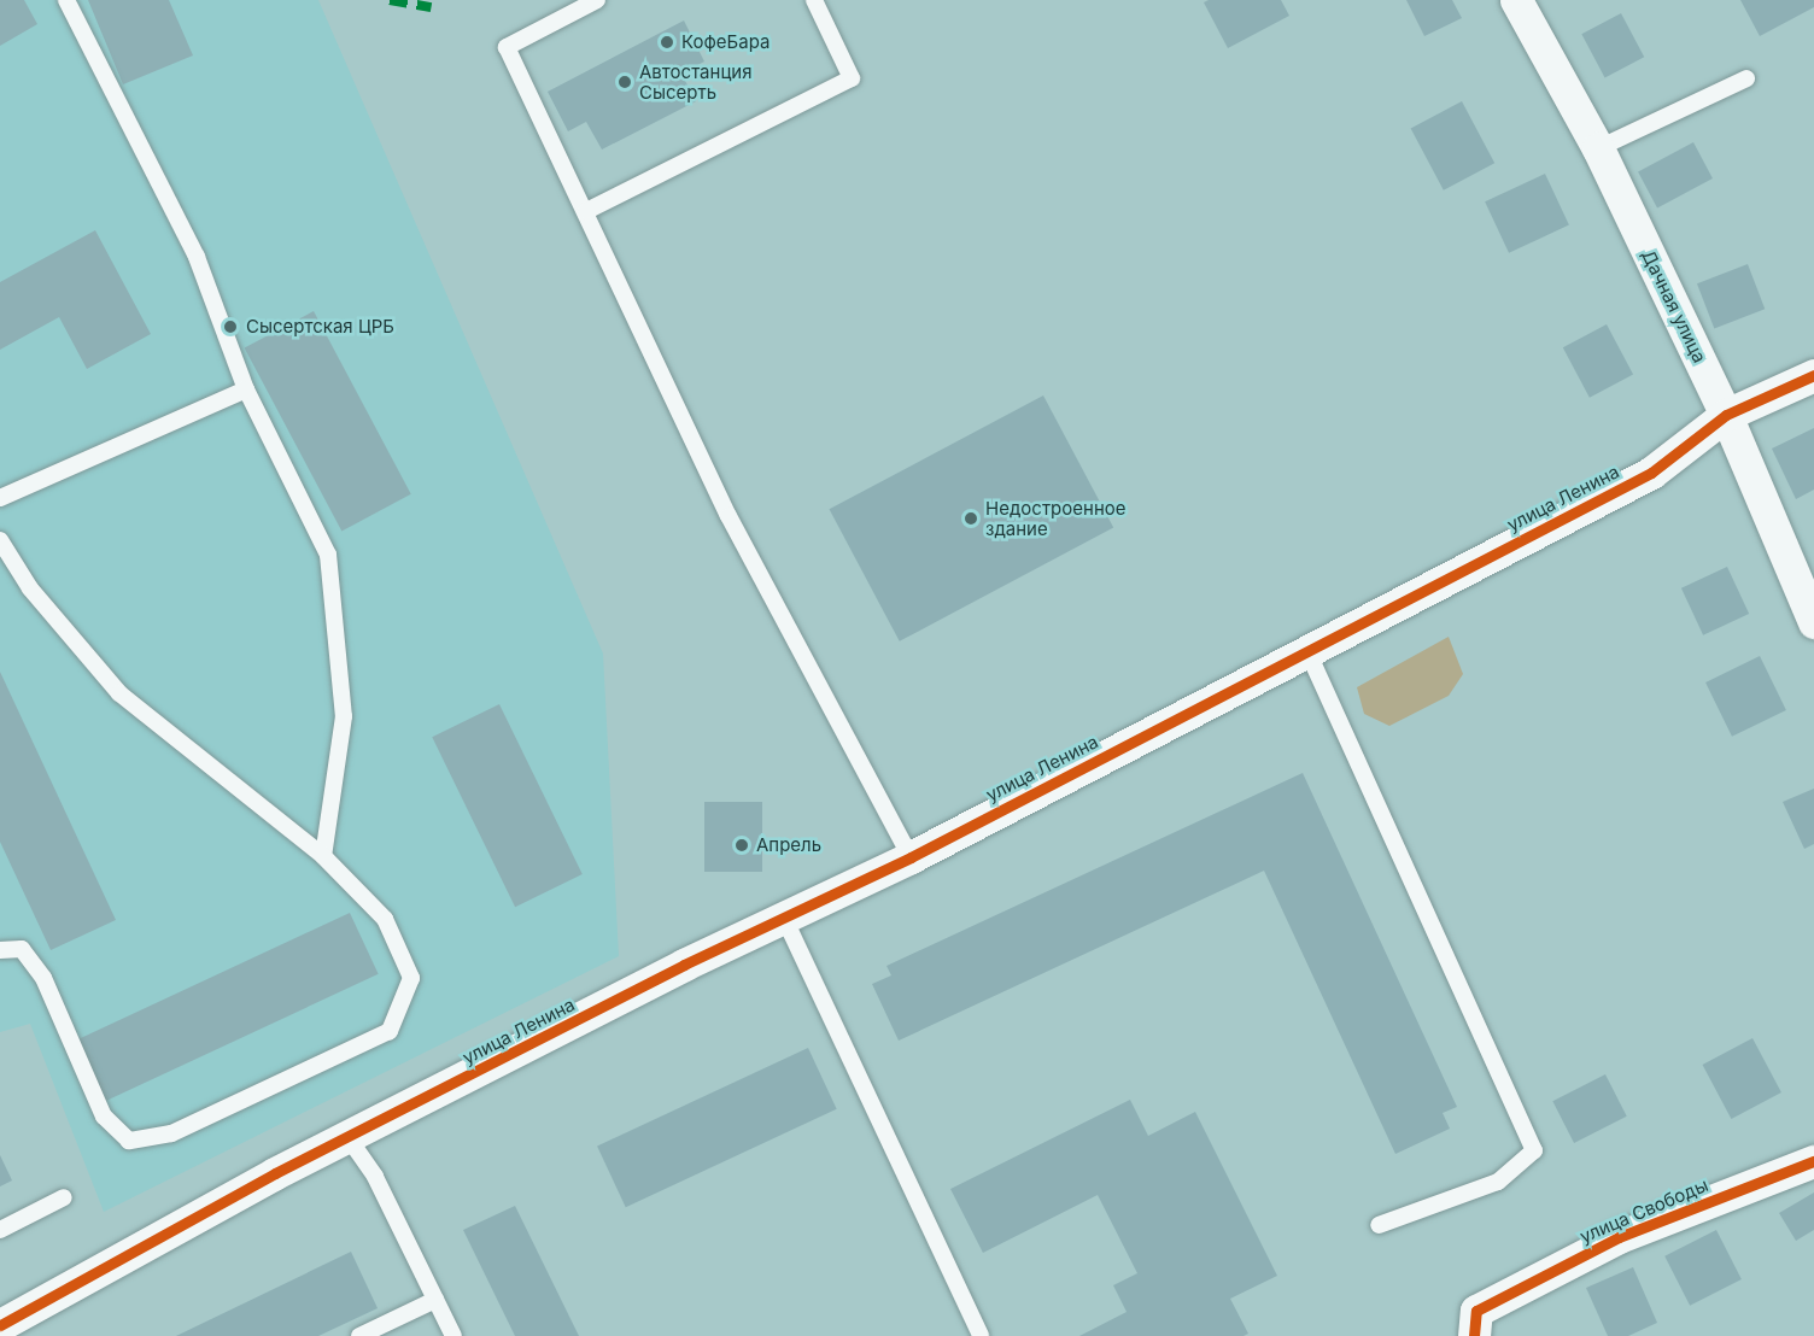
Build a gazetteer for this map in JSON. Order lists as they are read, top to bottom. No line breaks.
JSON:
{"streets":{"street":["Дачная улица","улица Ленина","улица Свободы"]},"crossings":[["Дачная улица","улица Ленина"]],"places":["КофеБара","Автостанция Сысерть","Сысертская ЦРБ","Недостроенное здание","Апрель"]}
